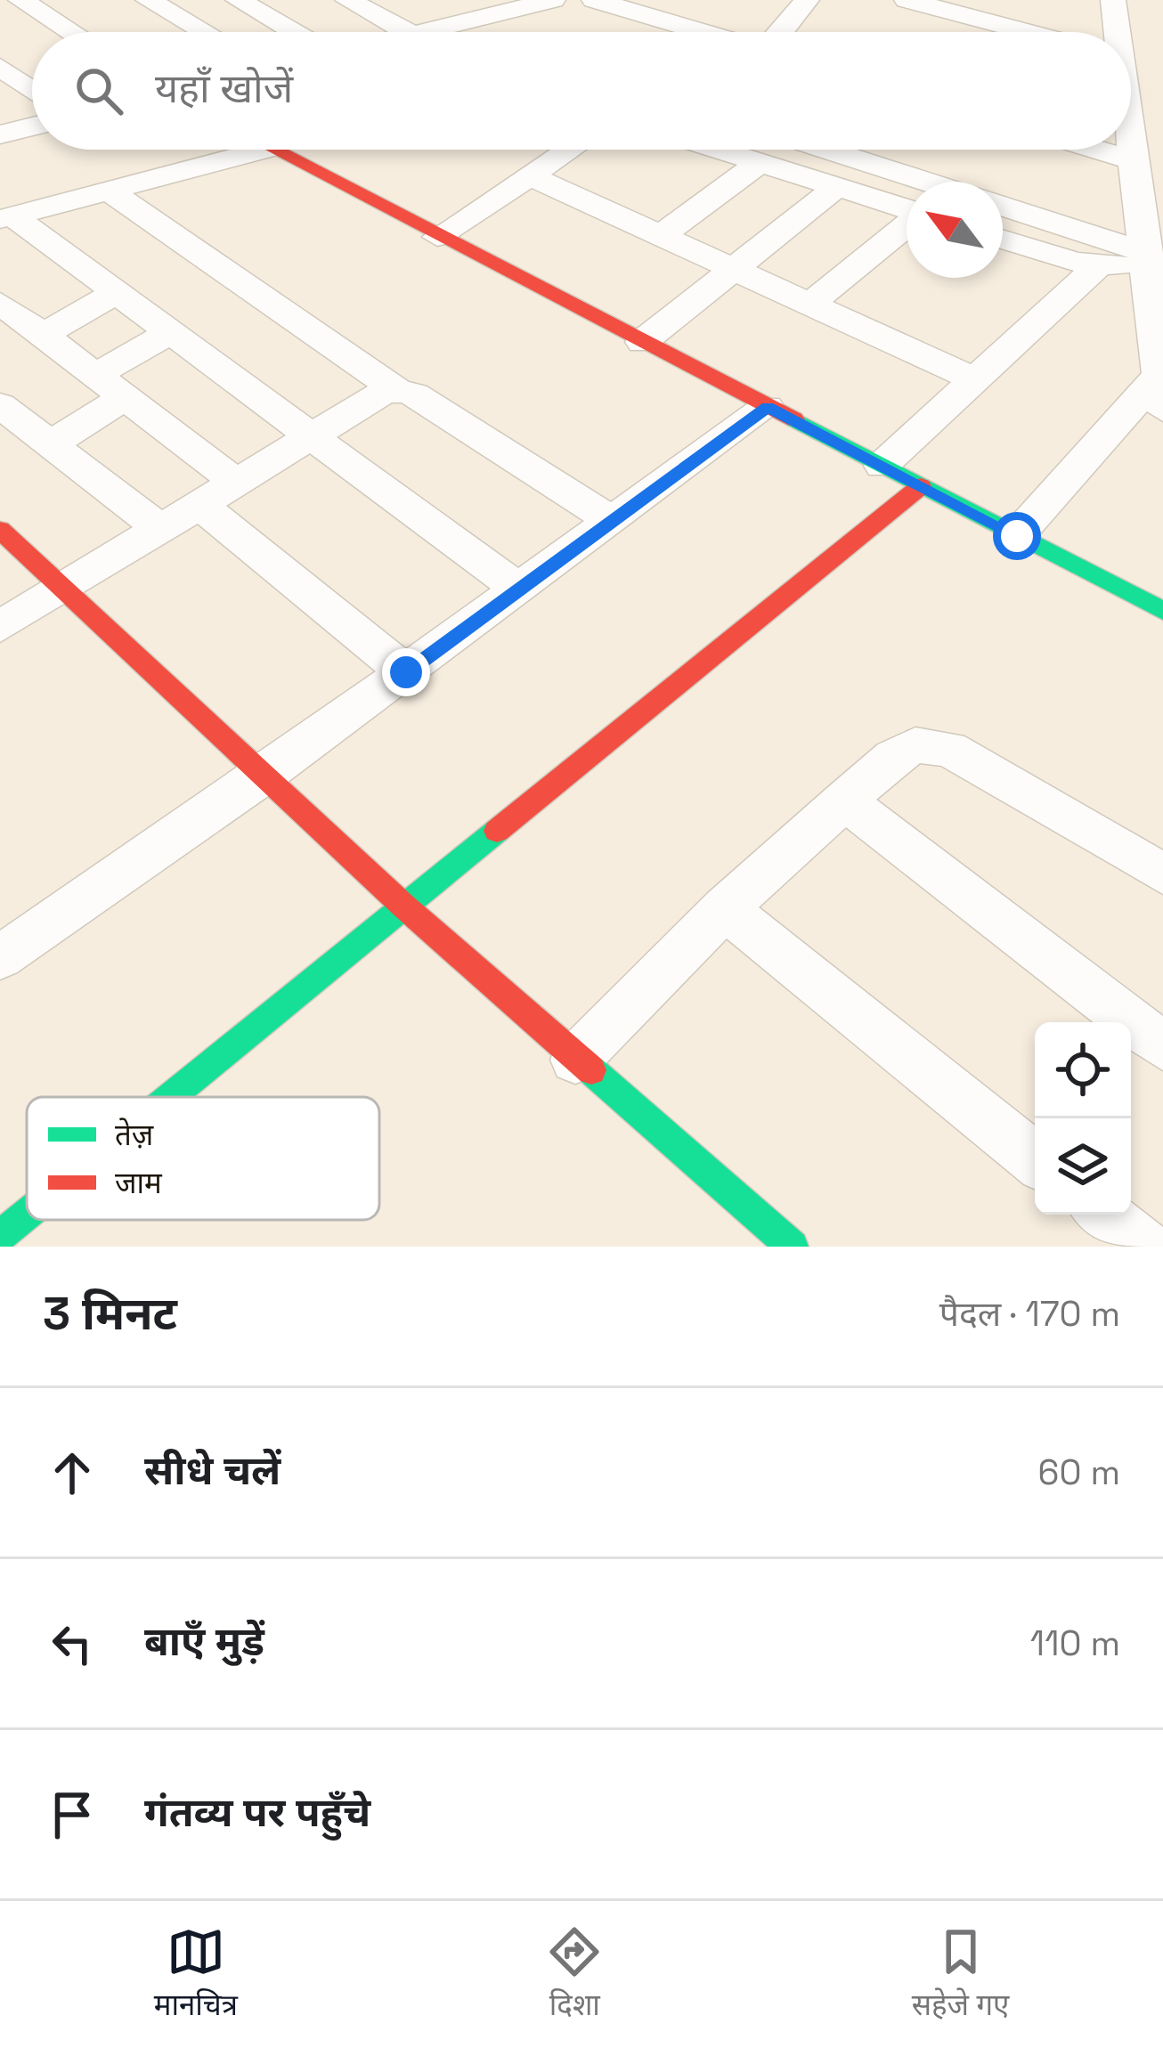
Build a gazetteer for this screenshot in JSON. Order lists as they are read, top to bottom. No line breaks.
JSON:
{"legend":["तेज़","जाम"],"north":"top left","page":{"search":"यहाँ खोजें","heading":["3 मिनट","पैदल · 170 m"],"list":[["सीधे चलें","60 m"],["बाएँ मुड़ें","110 m"],"गंतव्य पर पहुँचे"],"nav":["मानचित्र","दिशा","सहेजे गए"]}}
